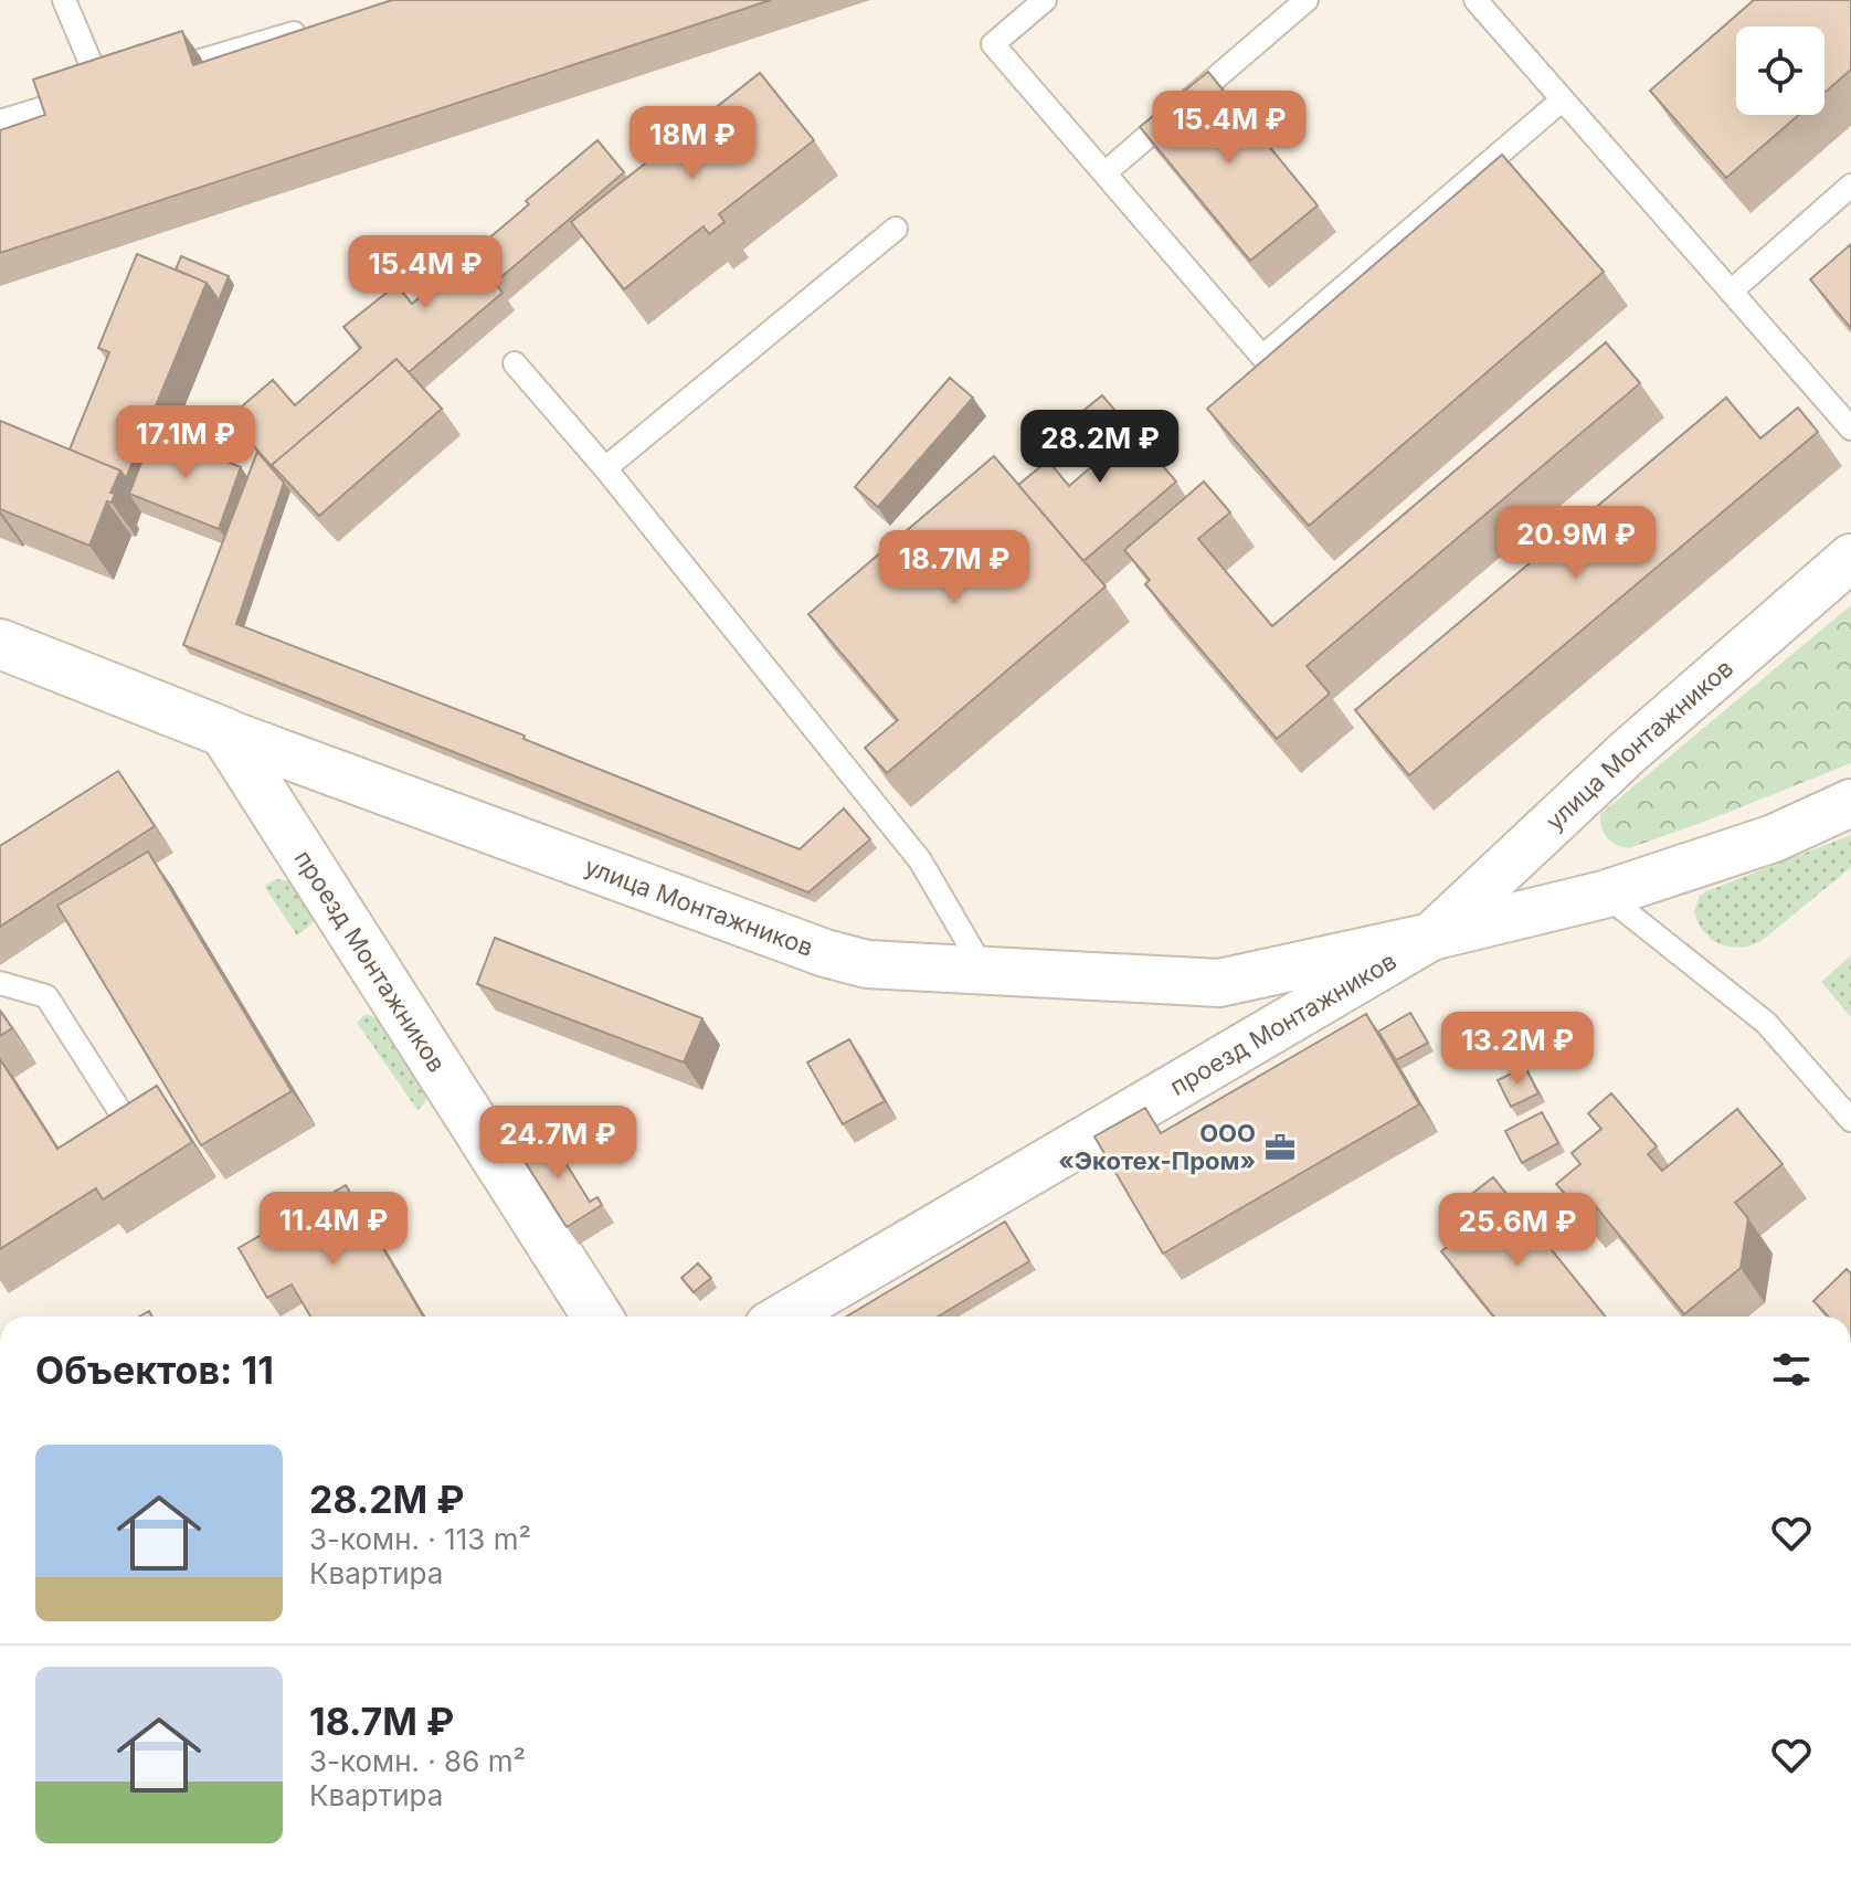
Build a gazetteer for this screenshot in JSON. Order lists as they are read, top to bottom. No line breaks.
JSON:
{"streets":{"main road":["улица Монтажников","проезд Монтажников"]},"crossings":[["улица Монтажников","проезд Монтажников"]],"places":{"office":["ООО «Экотех-Пром»"]},"page":{"price":["15.4M ₽","18M ₽","15.4M ₽","17.1M ₽","28.2M ₽","20.9M ₽","18.7M ₽","13.2M ₽","24.7M ₽","11.4M ₽","25.6M ₽"],"heading":"Объектов: 11","list":[{"name":"28.2M ₽","note":"3-комн. · 113 m² · Квартира"},{"name":"18.7M ₽","note":"3-комн. · 86 m² · Квартира"}]}}
